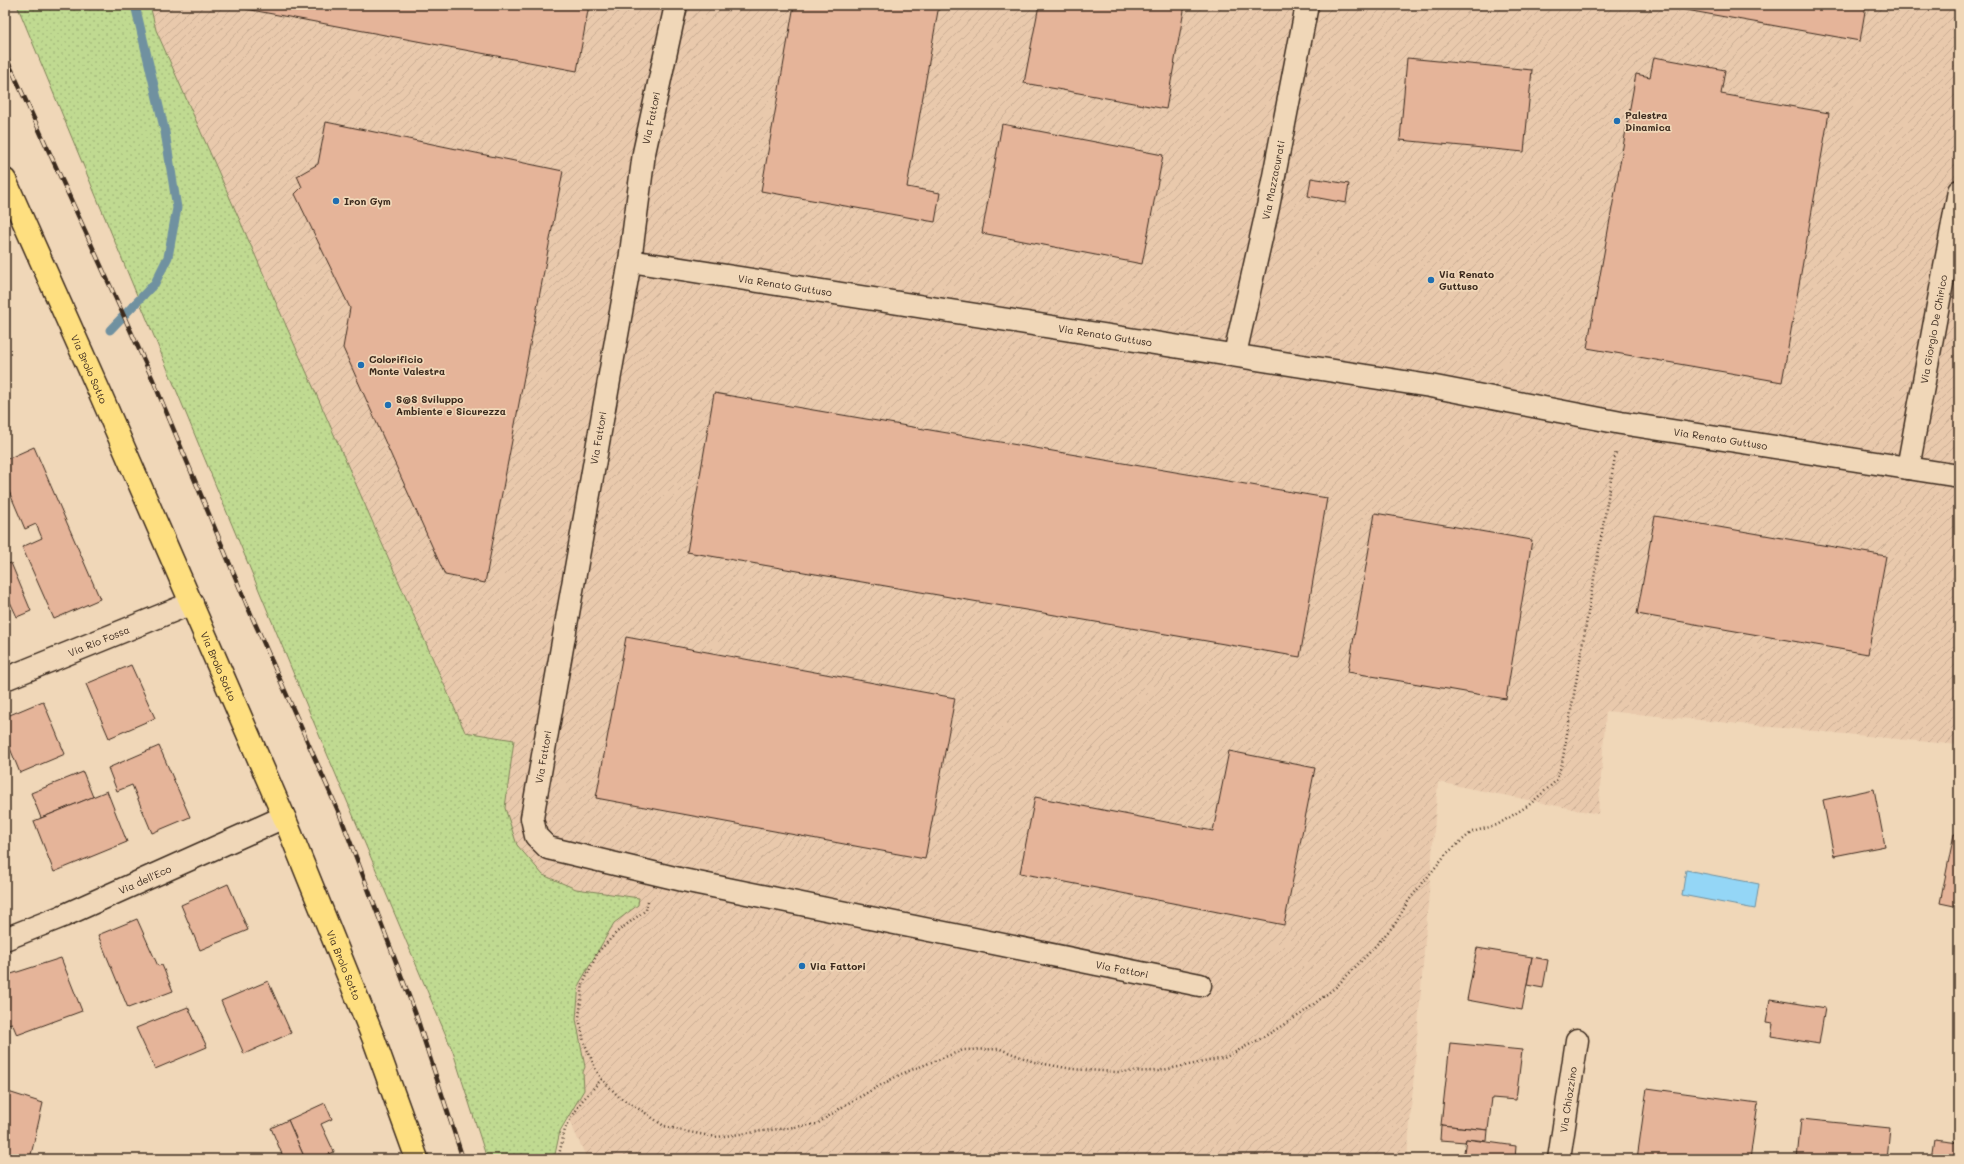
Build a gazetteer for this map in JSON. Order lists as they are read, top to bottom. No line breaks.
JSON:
{"streets":{"main road":["Via Brolo Sotto"],"street":["Via Fattori","Via Mazzacurati","Via Renato Guttuso","Via Giorgio De Chirico","Via Rio Fossa","Via dell'Eco","Via Chiozzino"]},"crossings":[["Via Fattori","Via Renato Guttuso"],["Via Mazzacurati","Via Renato Guttuso"],["Via Renato Guttuso","Via Giorgio De Chirico"],["Via Brolo Sotto","Via Rio Fossa"],["Via Brolo Sotto","Via dell'Eco"]],"places":["Palestra Dinamica","Iron Gym","Via Renato Guttuso","Colorificio Monte Valestra","S@S Sviluppo Ambiente e Sicurezza","Via Fattori"]}
